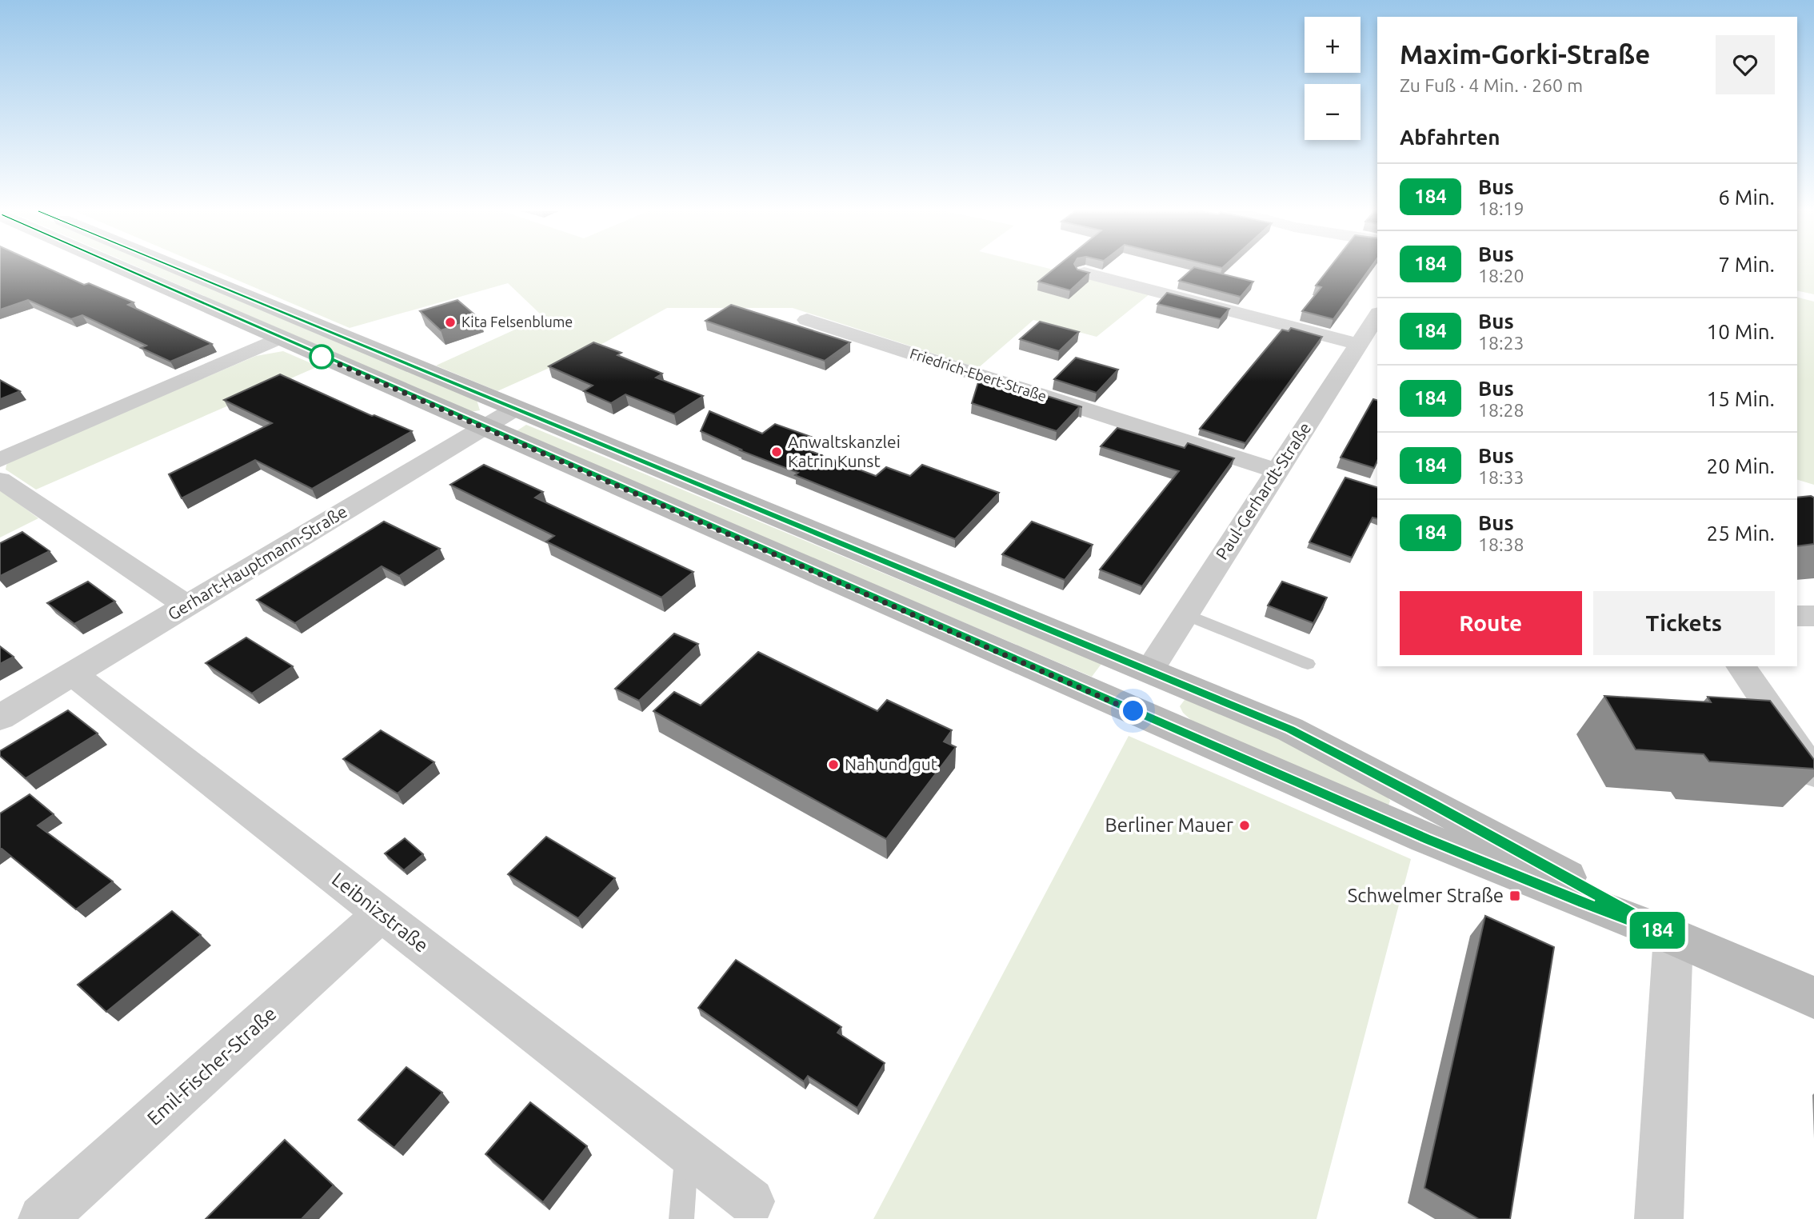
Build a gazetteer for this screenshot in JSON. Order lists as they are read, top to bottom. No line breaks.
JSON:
{"streets":{"street":["Friedrich-Ebert-Straße","Paul-Gerhardt-Straße","Gerhart-Hauptmann-Straße","Leibnizstraße","Emil-Fischer-Straße"]},"crossings":[["Friedrich-Ebert-Straße","Paul-Gerhardt-Straße"],["Gerhart-Hauptmann-Straße","Leibnizstraße"],["Leibnizstraße","Emil-Fischer-Straße"]],"places":{"other":["Kita Felsenblume","Anwaltskanzlei Katrin Kunst","Nah und gut","Berliner Mauer"],"transit":["Schwelmer Straße"]},"lines":["bus line 184"],"page":{"on_map":"184","map_buttons":["+","−"],"heading":[["Maxim-Gorki-Straße","Zu Fuß · 4 Min. · 260 m"],"Abfahrten"],"list":[{"mark":"184","name":"Bus","note":"18:19","value":"6 Min."},{"mark":"184","name":"Bus","note":"18:20","value":"7 Min."},{"mark":"184","name":"Bus","note":"18:23","value":"10 Min."},{"mark":"184","name":"Bus","note":"18:28","value":"15 Min."},{"mark":"184","name":"Bus","note":"18:33","value":"20 Min."},{"mark":"184","name":"Bus","note":"18:38","value":"25 Min."}],"buttons":["Route","Tickets"]}}
